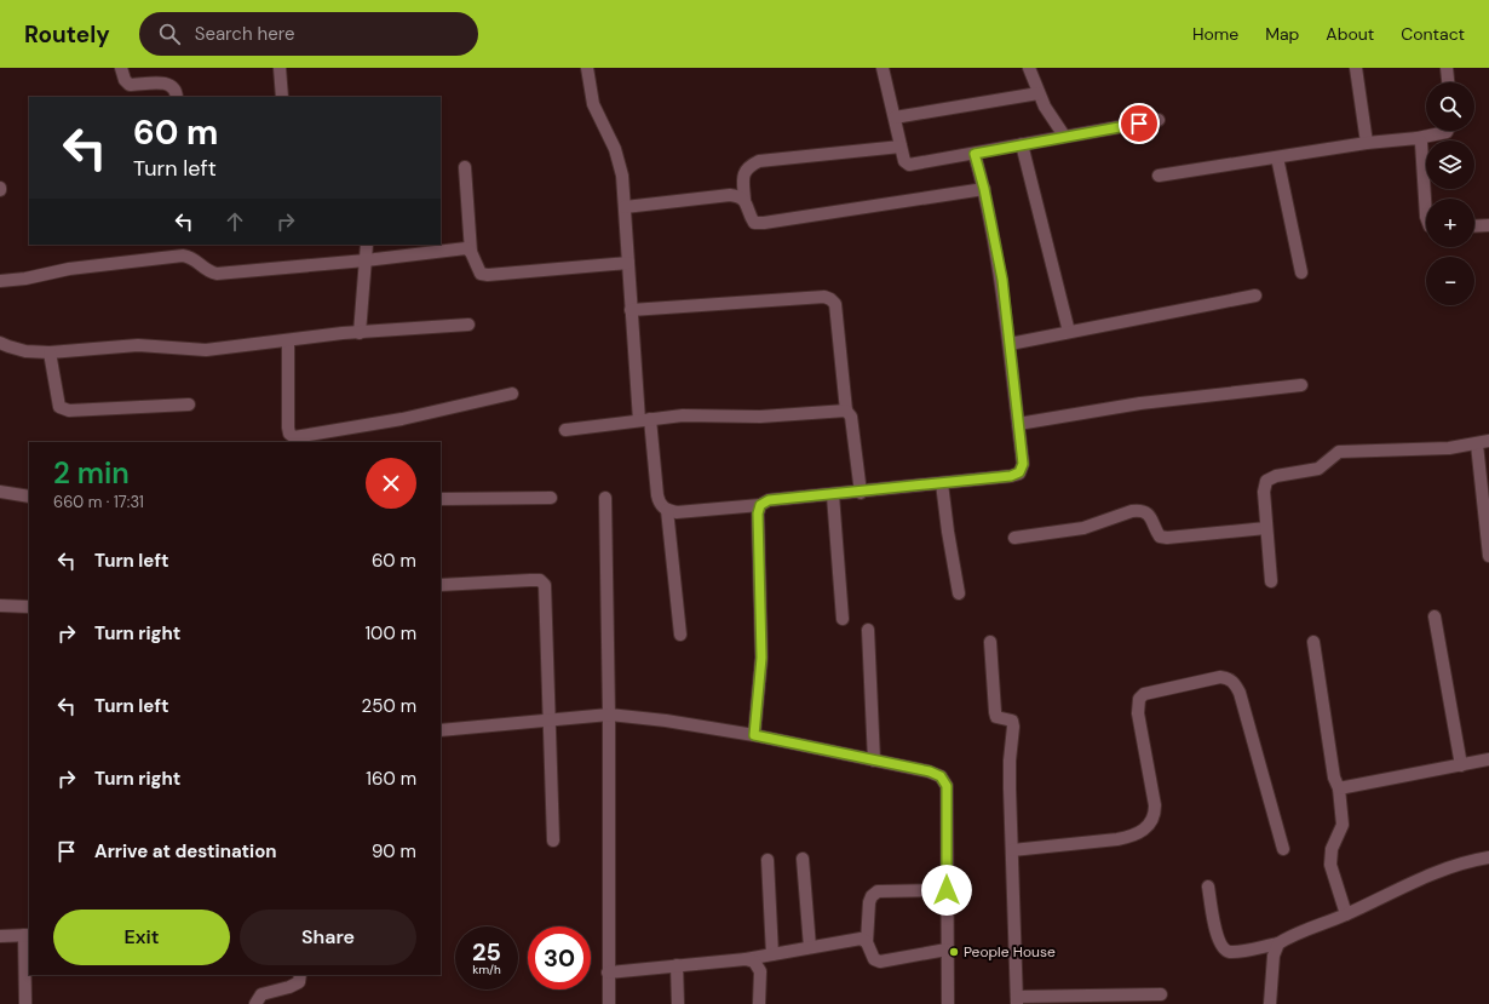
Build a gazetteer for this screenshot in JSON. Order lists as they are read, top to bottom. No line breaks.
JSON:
{"places":["People House"],"page":{"header":"Routely","search":"Search here","nav":["Home","Map","About","Contact"],"map_buttons":["+","−"],"turn":["60 m","Turn left"],"heading":["2 min","660 m · 17:31"],"list":[{"name":"Turn left","value":"60 m"},{"name":"Turn right","value":"100 m"},{"name":"Turn left","value":"250 m"},{"name":"Turn right","value":"160 m"},{"name":"Arrive at destination","value":"90 m"}],"buttons":["Exit","Share"],"speed":"25 km/h","limit":"30"}}
